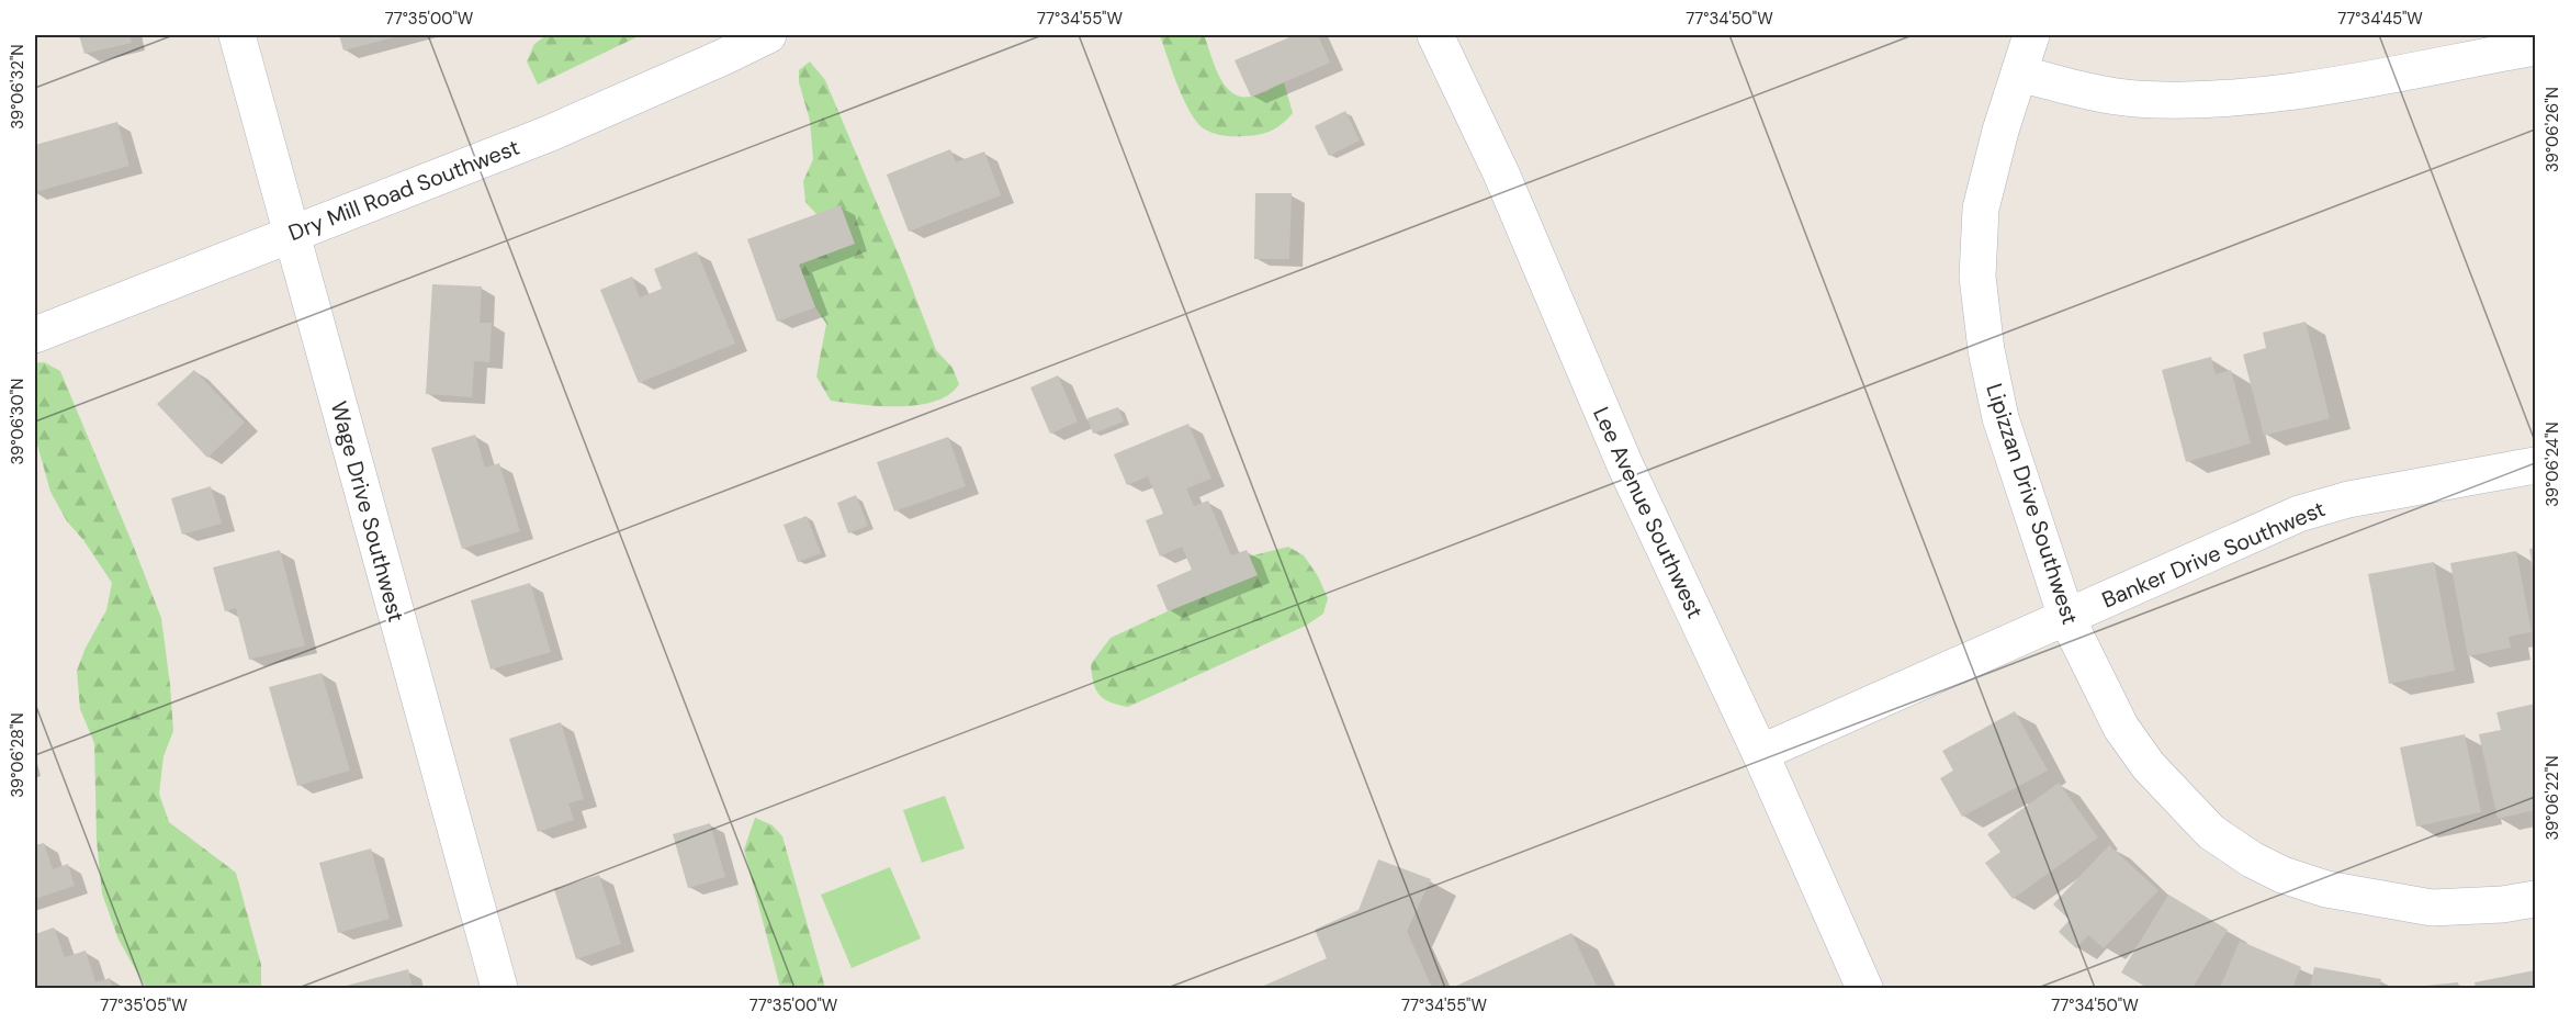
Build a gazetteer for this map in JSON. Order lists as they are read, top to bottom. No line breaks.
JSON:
{"streets":{"street":["Dry Mill Road Southwest","Lipizzan Drive Southwest","Wage Drive Southwest","Lee Avenue Southwest","Banker Drive Southwest"]},"crossings":[["Dry Mill Road Southwest","Wage Drive Southwest"],["Lipizzan Drive Southwest","Banker Drive Southwest"],["Lee Avenue Southwest","Banker Drive Southwest"]],"coordinates":["77°35'00\"W","77°34'55\"W","77°34'50\"W","77°34'45\"W","39°06'32\"N","39°06'26\"N","39°06'30\"N","39°06'24\"N","39°06'28\"N","39°06'22\"N","77°35'05\"W"]}
